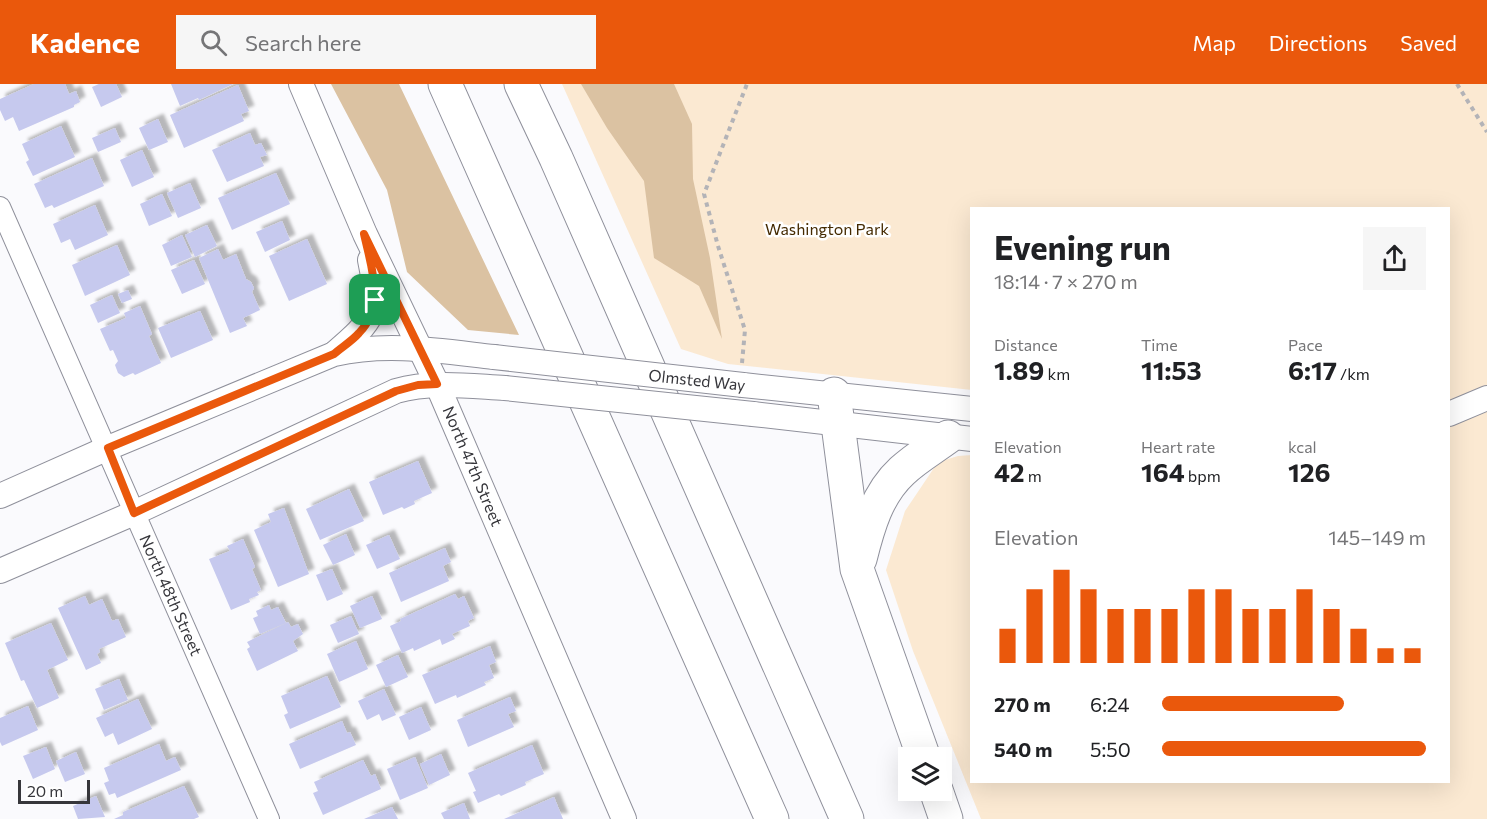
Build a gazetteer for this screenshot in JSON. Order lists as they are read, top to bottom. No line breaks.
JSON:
{"streets":{"street":["Olmsted Way","North 47th Street","North 48th Street"]},"crossings":[["Olmsted Way","North 47th Street"],["Olmsted Way","North 48th Street"]],"parks":["Washington Park"],"scale_bar":"20 m","page":{"header":"Kadence","search":"Search here","nav":["Map","Directions","Saved"],"heading":["Evening run","18:14 · 7 × 270 m"],"stats":[["Distance","1.89 km"],["Time","11:53"],["Pace","6:17 /km"],["Elevation","42 m"],["Heart rate","164 bpm"],["kcal","126"]],"chart":["Elevation","145–149 m"],"list":[{"name":"270 m","note":"6:24"},{"name":"540 m","note":"5:50"}],"scale":"20 m"}}
